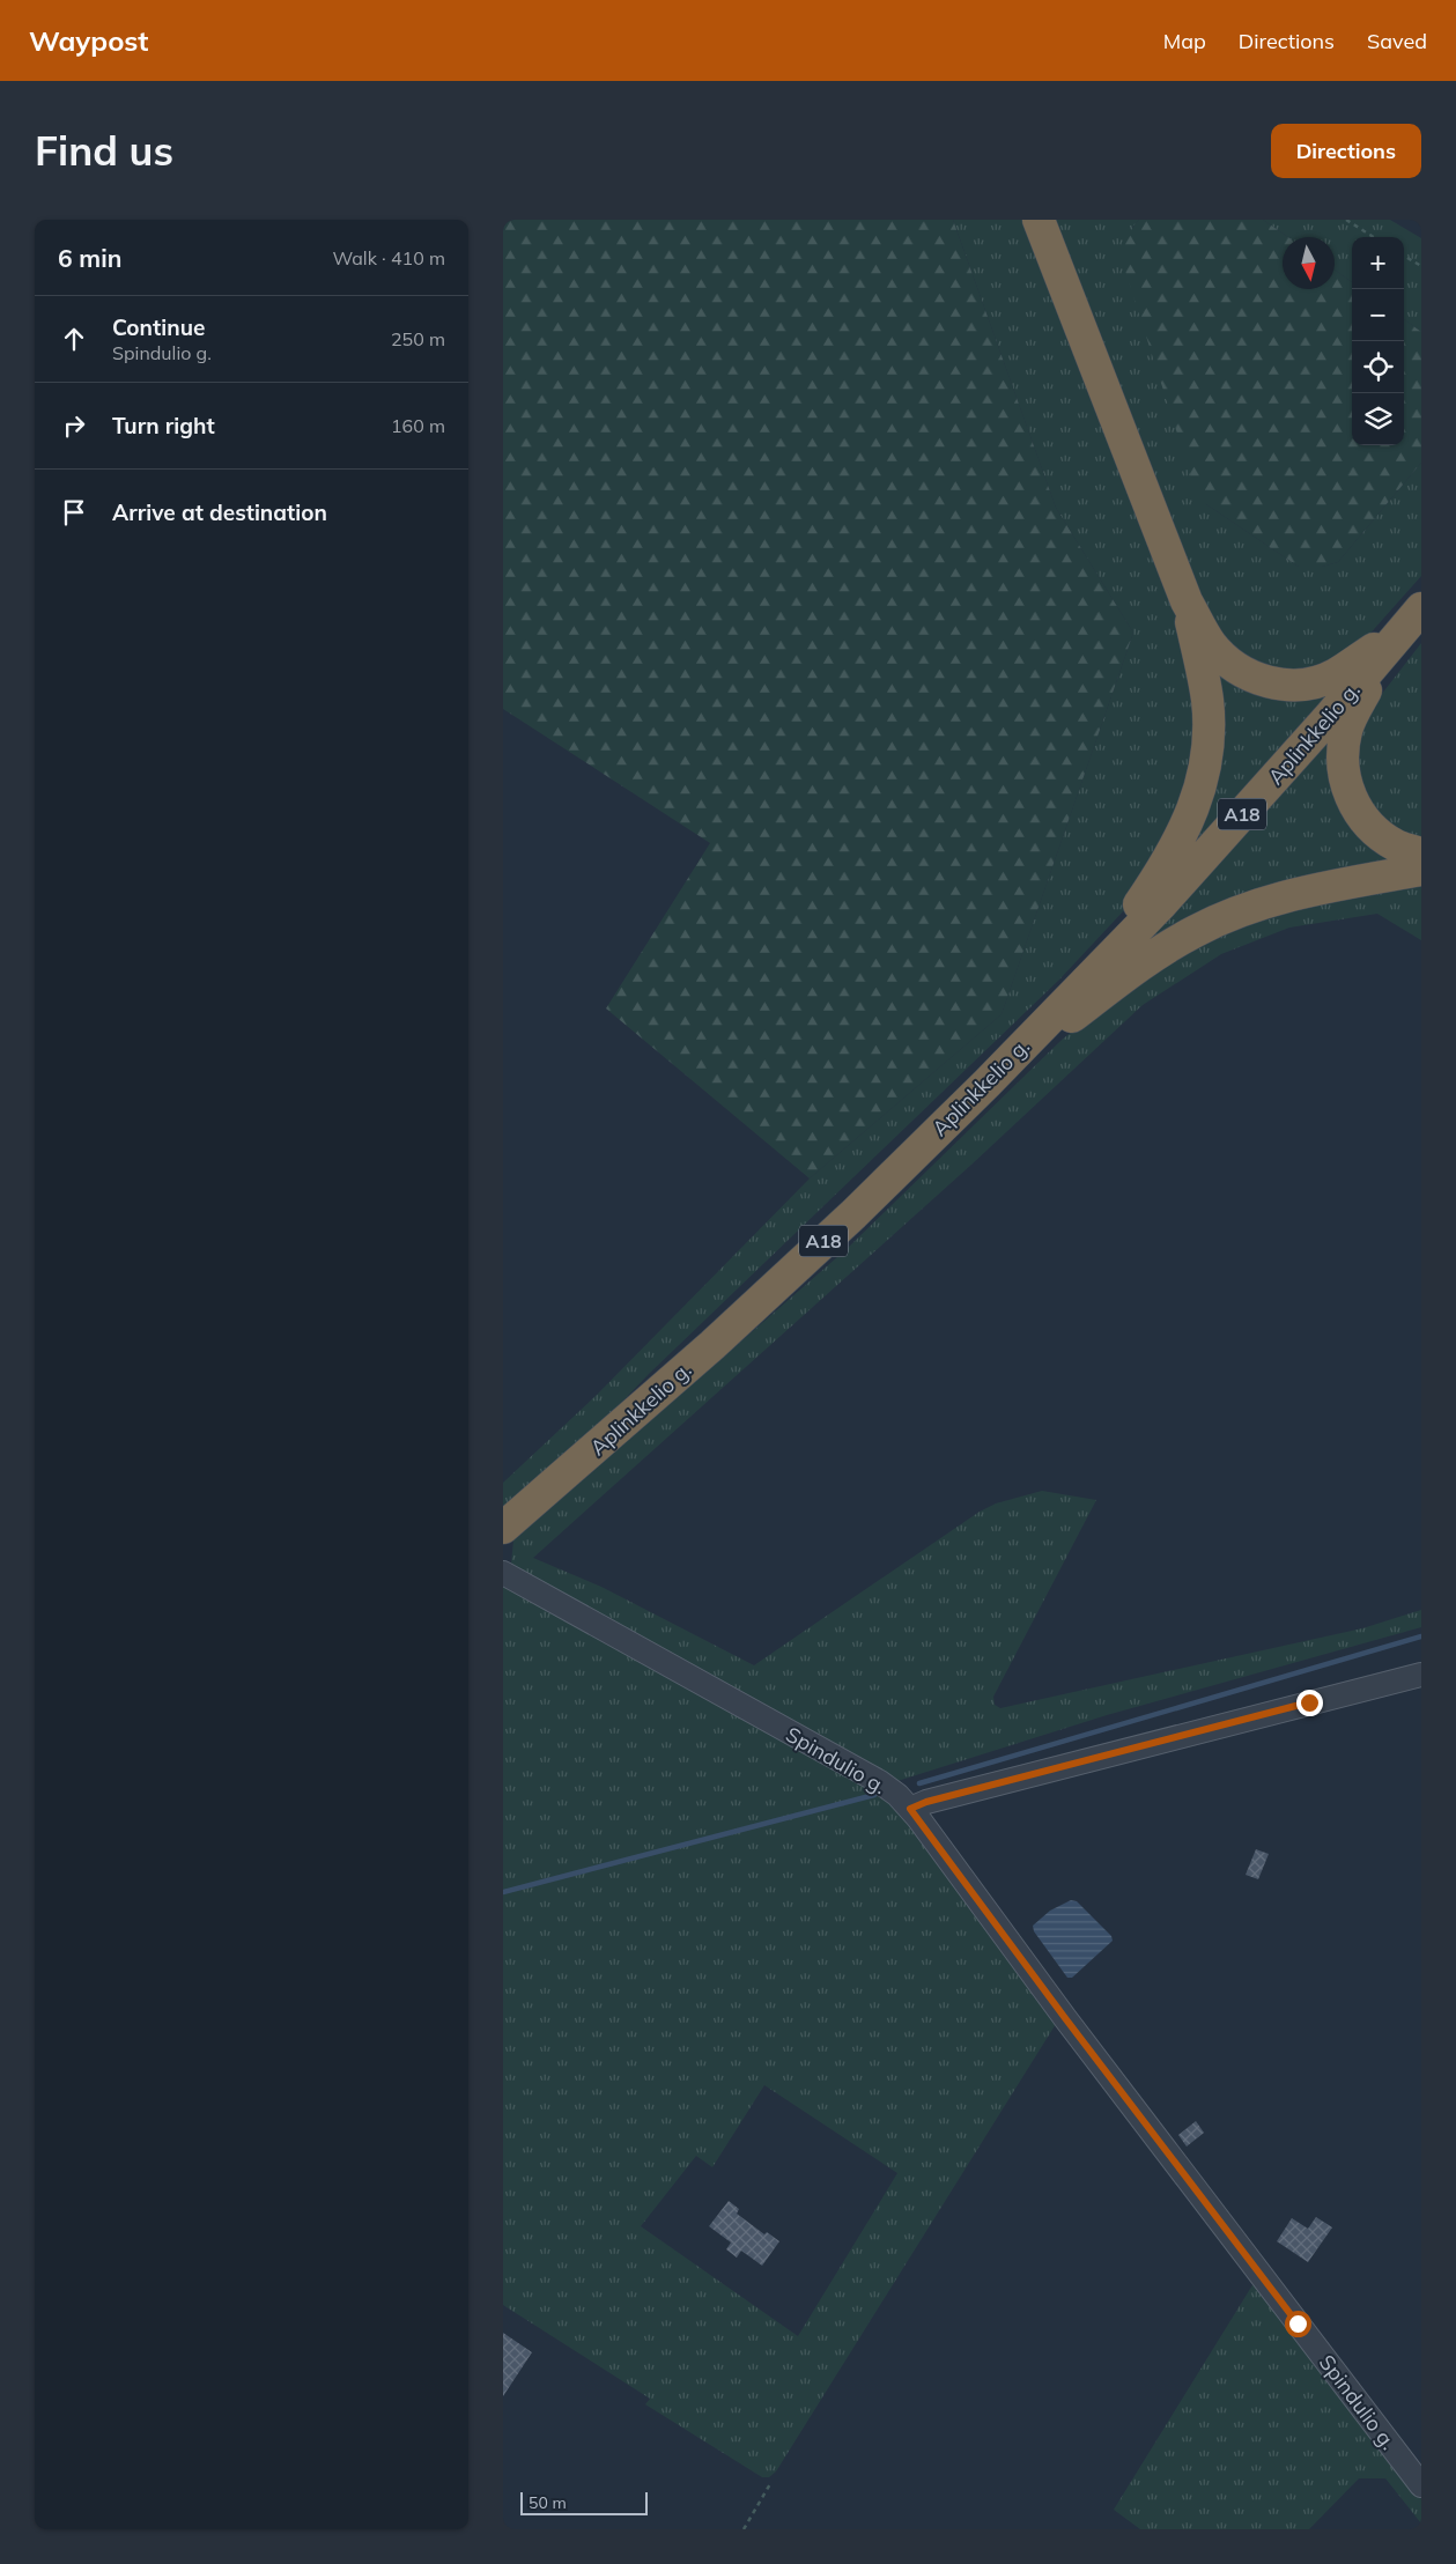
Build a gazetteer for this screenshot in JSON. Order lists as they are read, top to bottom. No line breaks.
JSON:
{"streets":{"highway":["Aplinkkelio g.","A18"],"street":["Spindulio g."]},"scale_bar":"50 m","north":"bottom","page":{"header":"Waypost","nav":["Map","Directions","Saved"],"buttons":"Directions","title":"Find us","heading":["6 min","Walk · 410 m"],"map_buttons":["+","−"],"list":[["Continue","Spindulio g.","250 m"],["Turn right","160 m"],"Arrive at destination"],"scale":"50 m"}}
